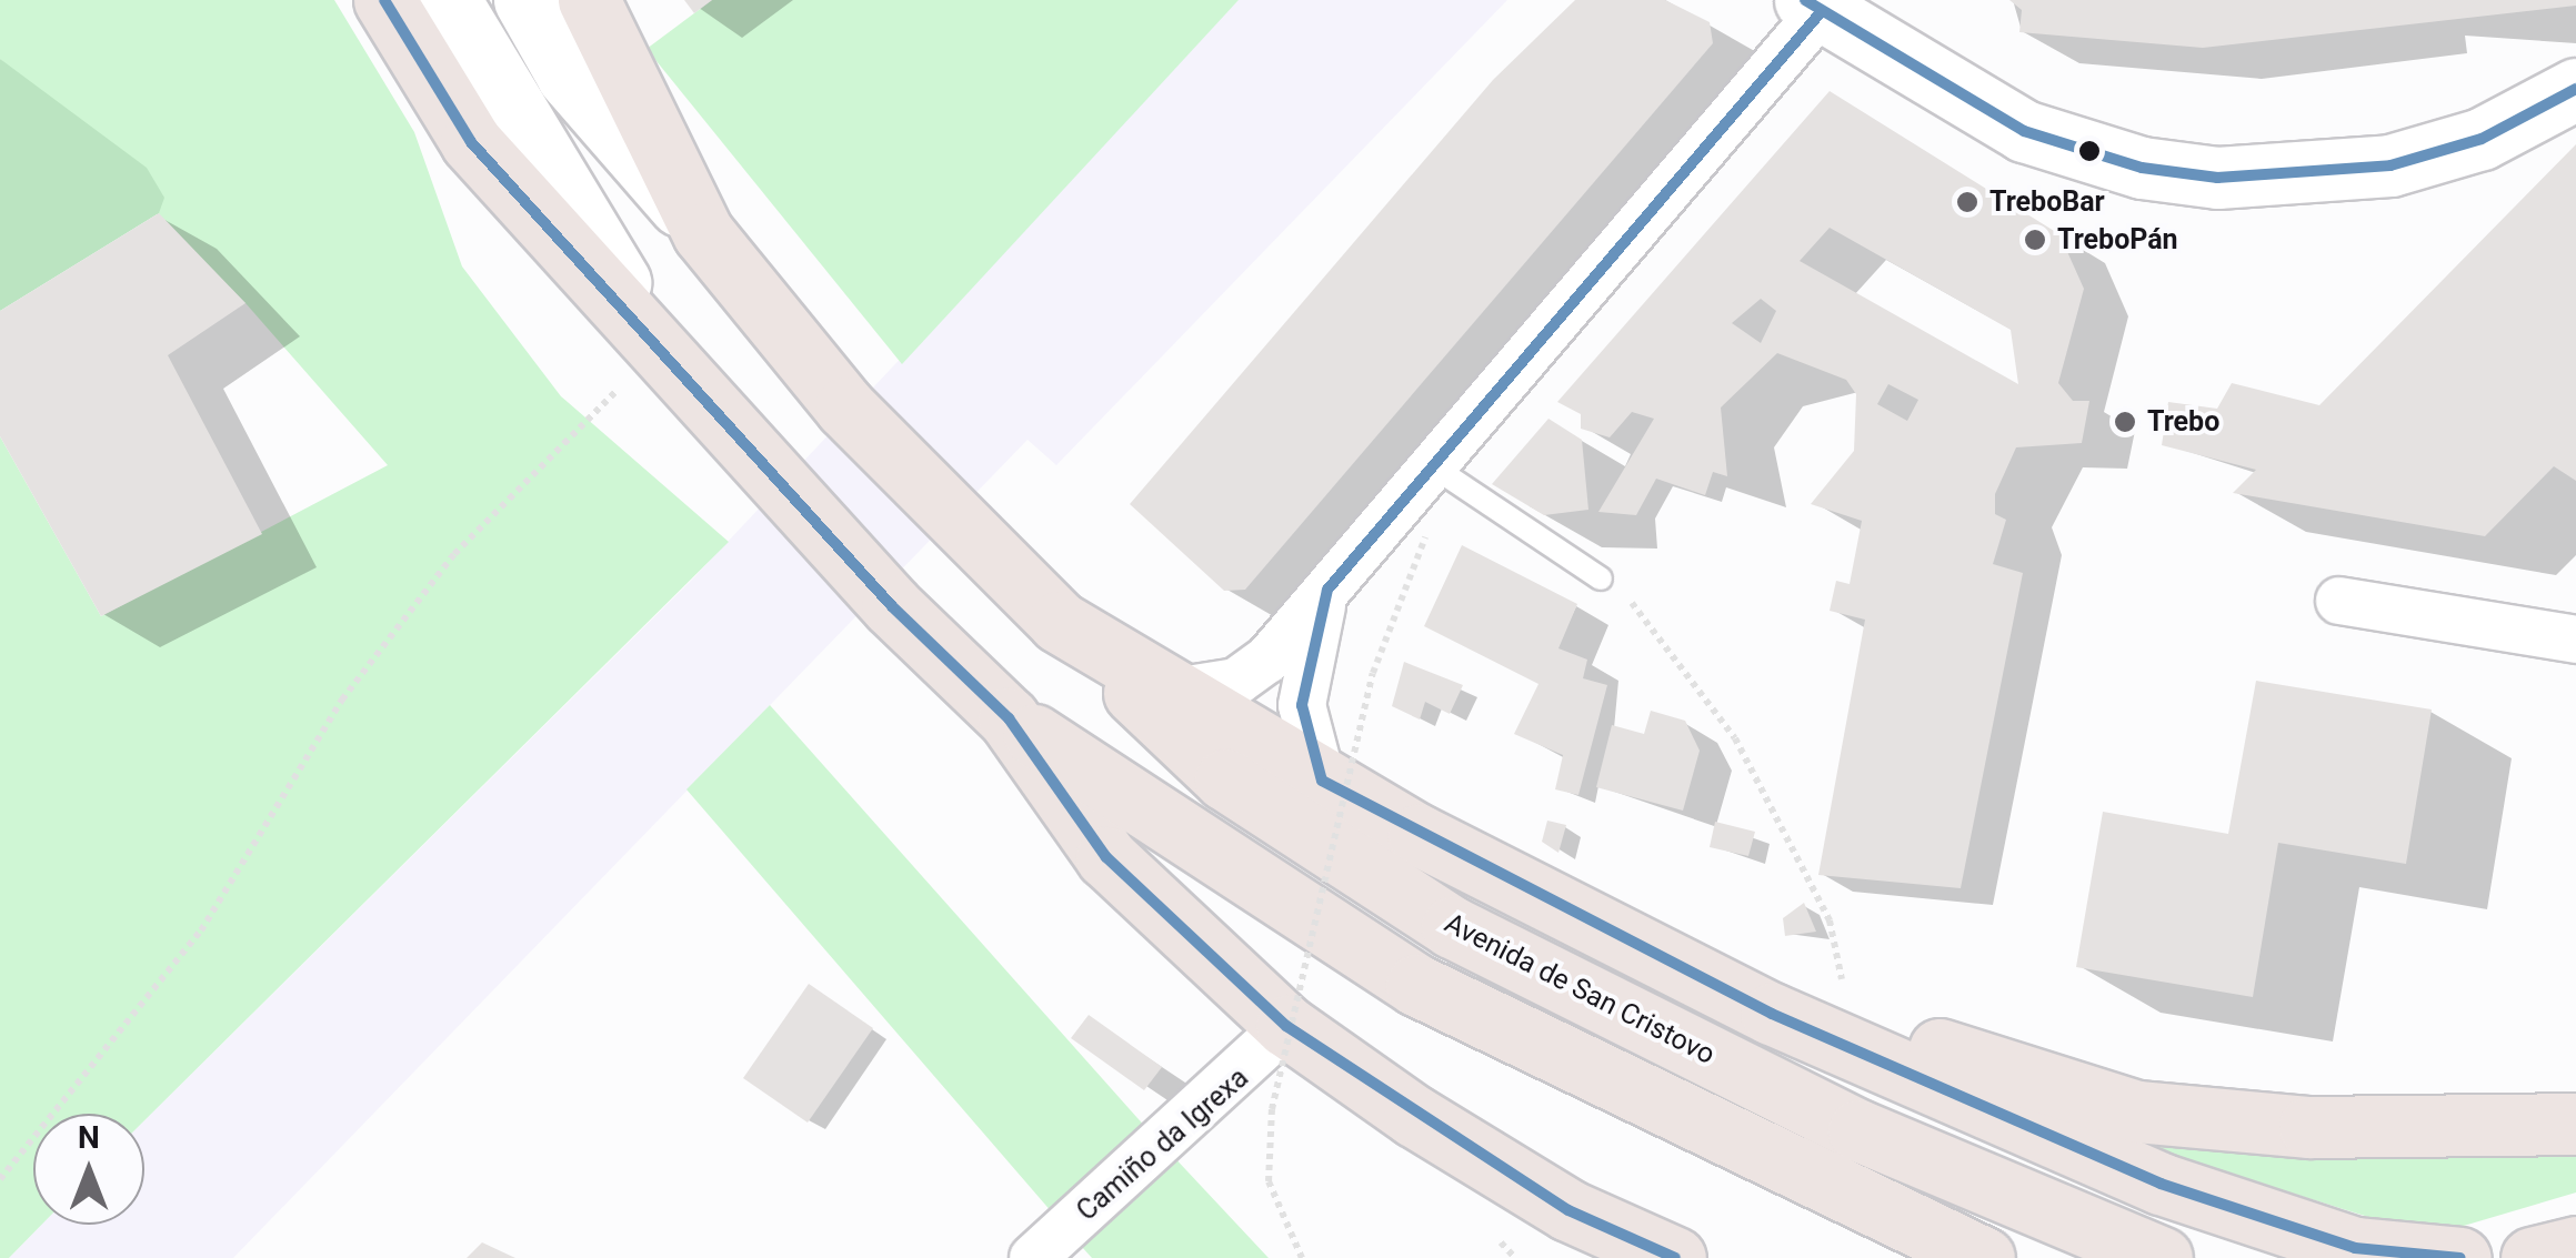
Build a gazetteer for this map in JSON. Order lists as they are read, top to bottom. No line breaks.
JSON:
{"streets":{"main road":["Avenida de San Cristovo"],"street":["Camiño da Igrexa"]},"places":["TreboBar","TreboPán","Trebo"],"north":"top"}
